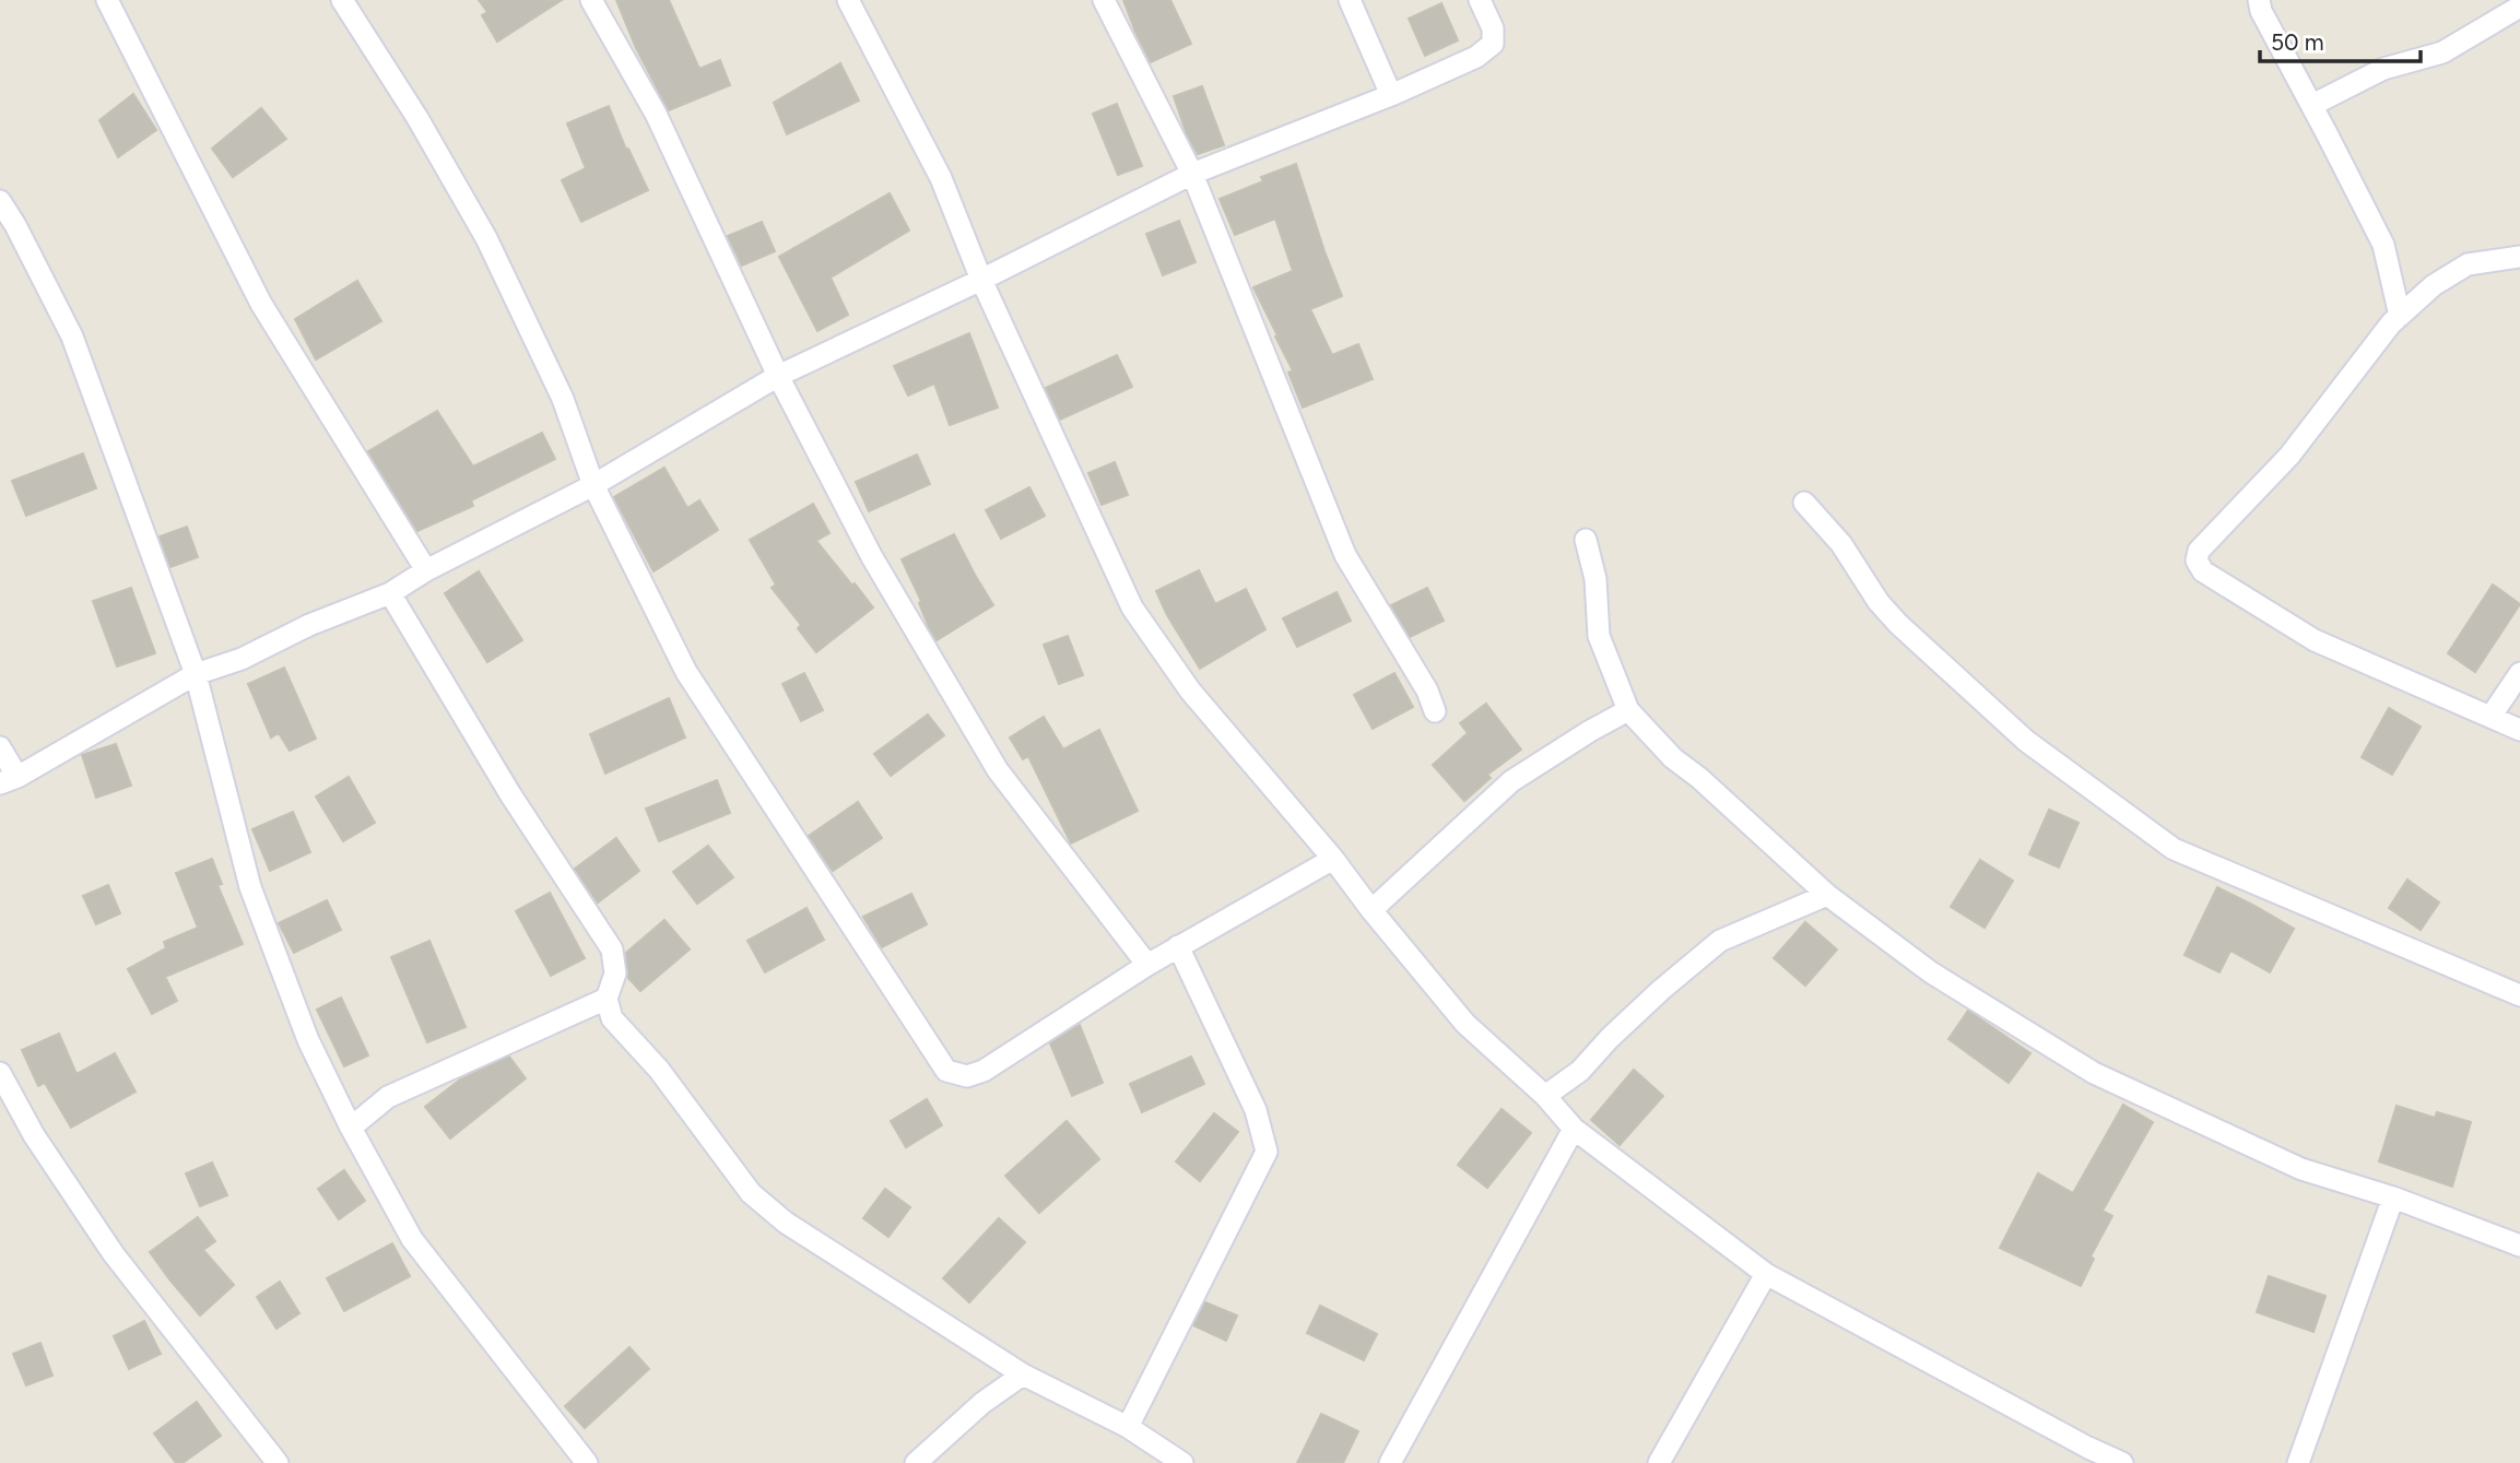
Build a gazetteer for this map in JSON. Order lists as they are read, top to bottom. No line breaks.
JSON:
{"scale_bar":"50 m"}
